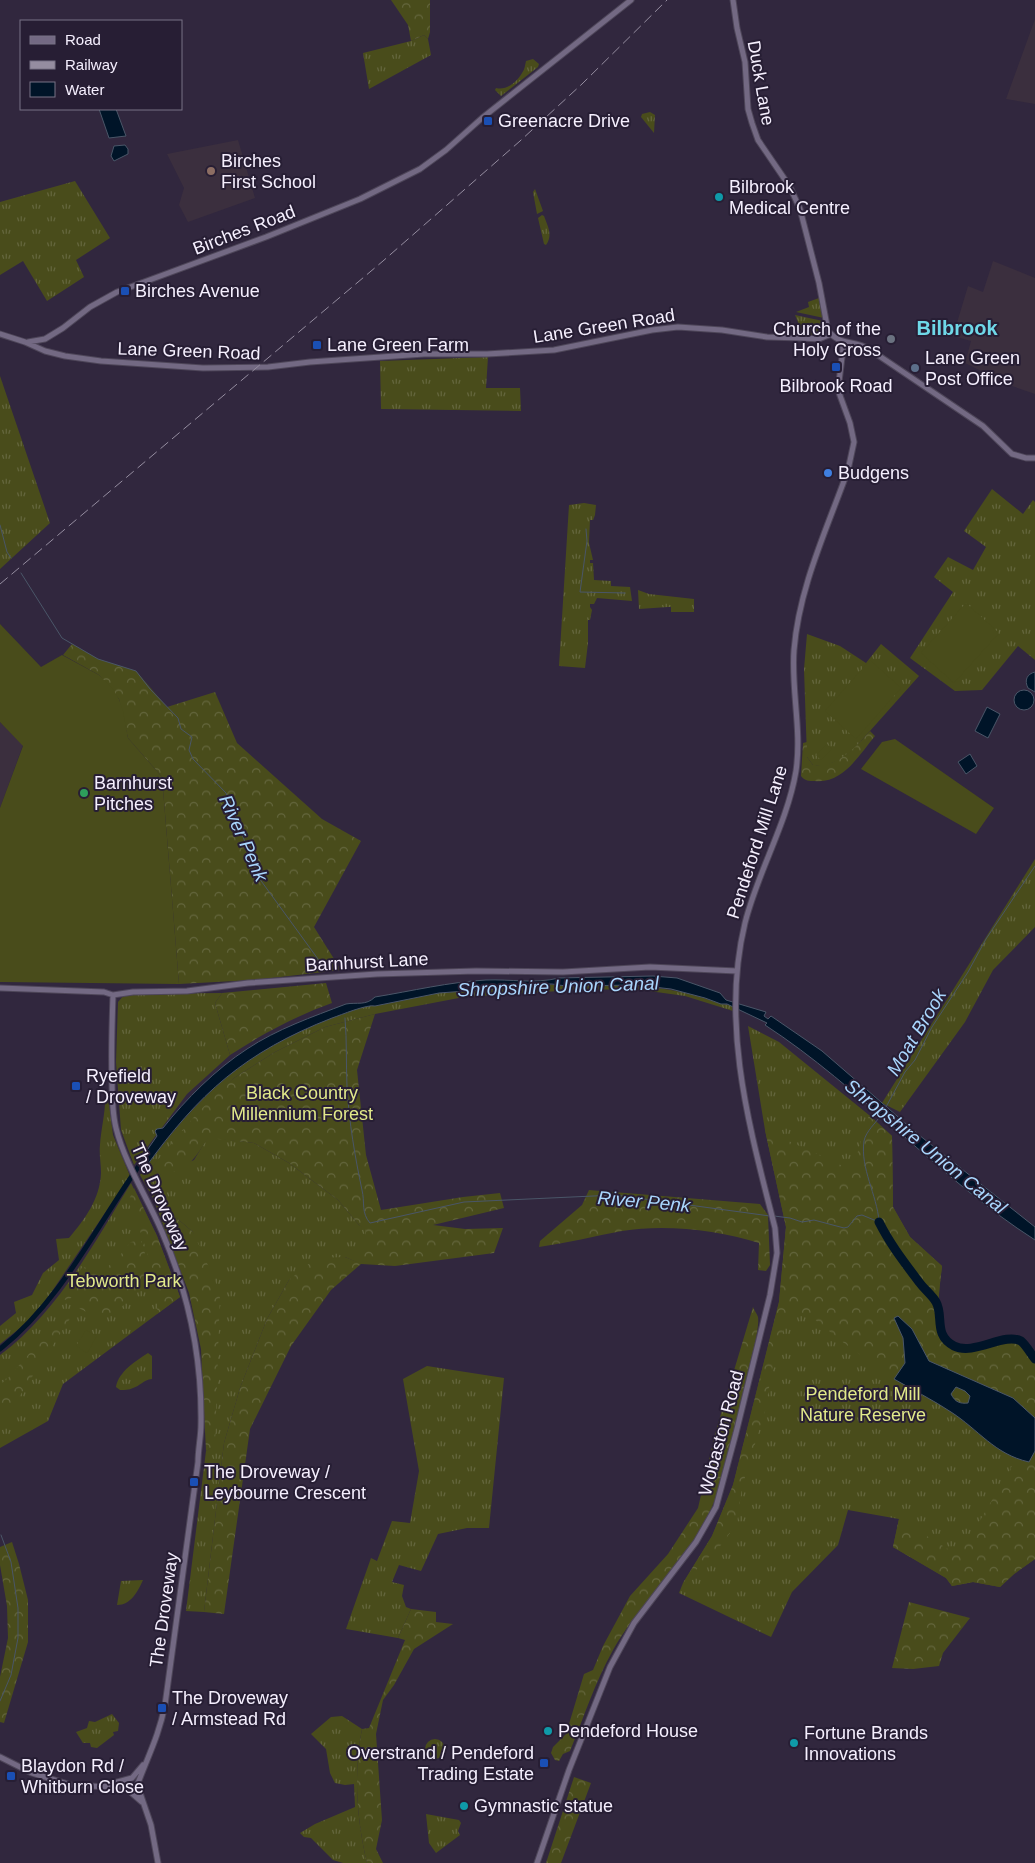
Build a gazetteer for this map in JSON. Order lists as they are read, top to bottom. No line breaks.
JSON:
{"streets":{"street":["Duck Lane","Birches Road","Lane Green Road","Pendeford Mill Lane","Barnhurst Lane","The Droveway","Wobaston Road"]},"crossings":[["Duck Lane","Lane Green Road"],["Birches Road","Lane Green Road"],["Pendeford Mill Lane","Barnhurst Lane"],["Pendeford Mill Lane","Wobaston Road"],["Barnhurst Lane","The Droveway"],["Barnhurst Lane","Wobaston Road"]],"districts":["Bilbrook"],"water":["River Penk","Shropshire Union Canal","Moat Brook"],"parks":["Black Country Millennium Forest","Tebworth Park","Pendeford Mill Nature Reserve"],"places":{"transit":["Greenacre Drive","Birches Avenue","Lane Green Farm","Bilbrook Road","Ryefield / Droveway","The Droveway / Leybourne Crescent","The Droveway / Armstead Rd","Overstrand / Pendeford Trading Estate","Blaydon Rd / Whitburn Close"],"other":["Birches First School","Bilbrook Medical Centre","Church of the Holy Cross","Lane Green Post Office","Budgens","Barnhurst Pitches","Pendeford House","Fortune Brands Innovations","Gymnastic statue"]},"legend":["Road","Railway","Water"]}
